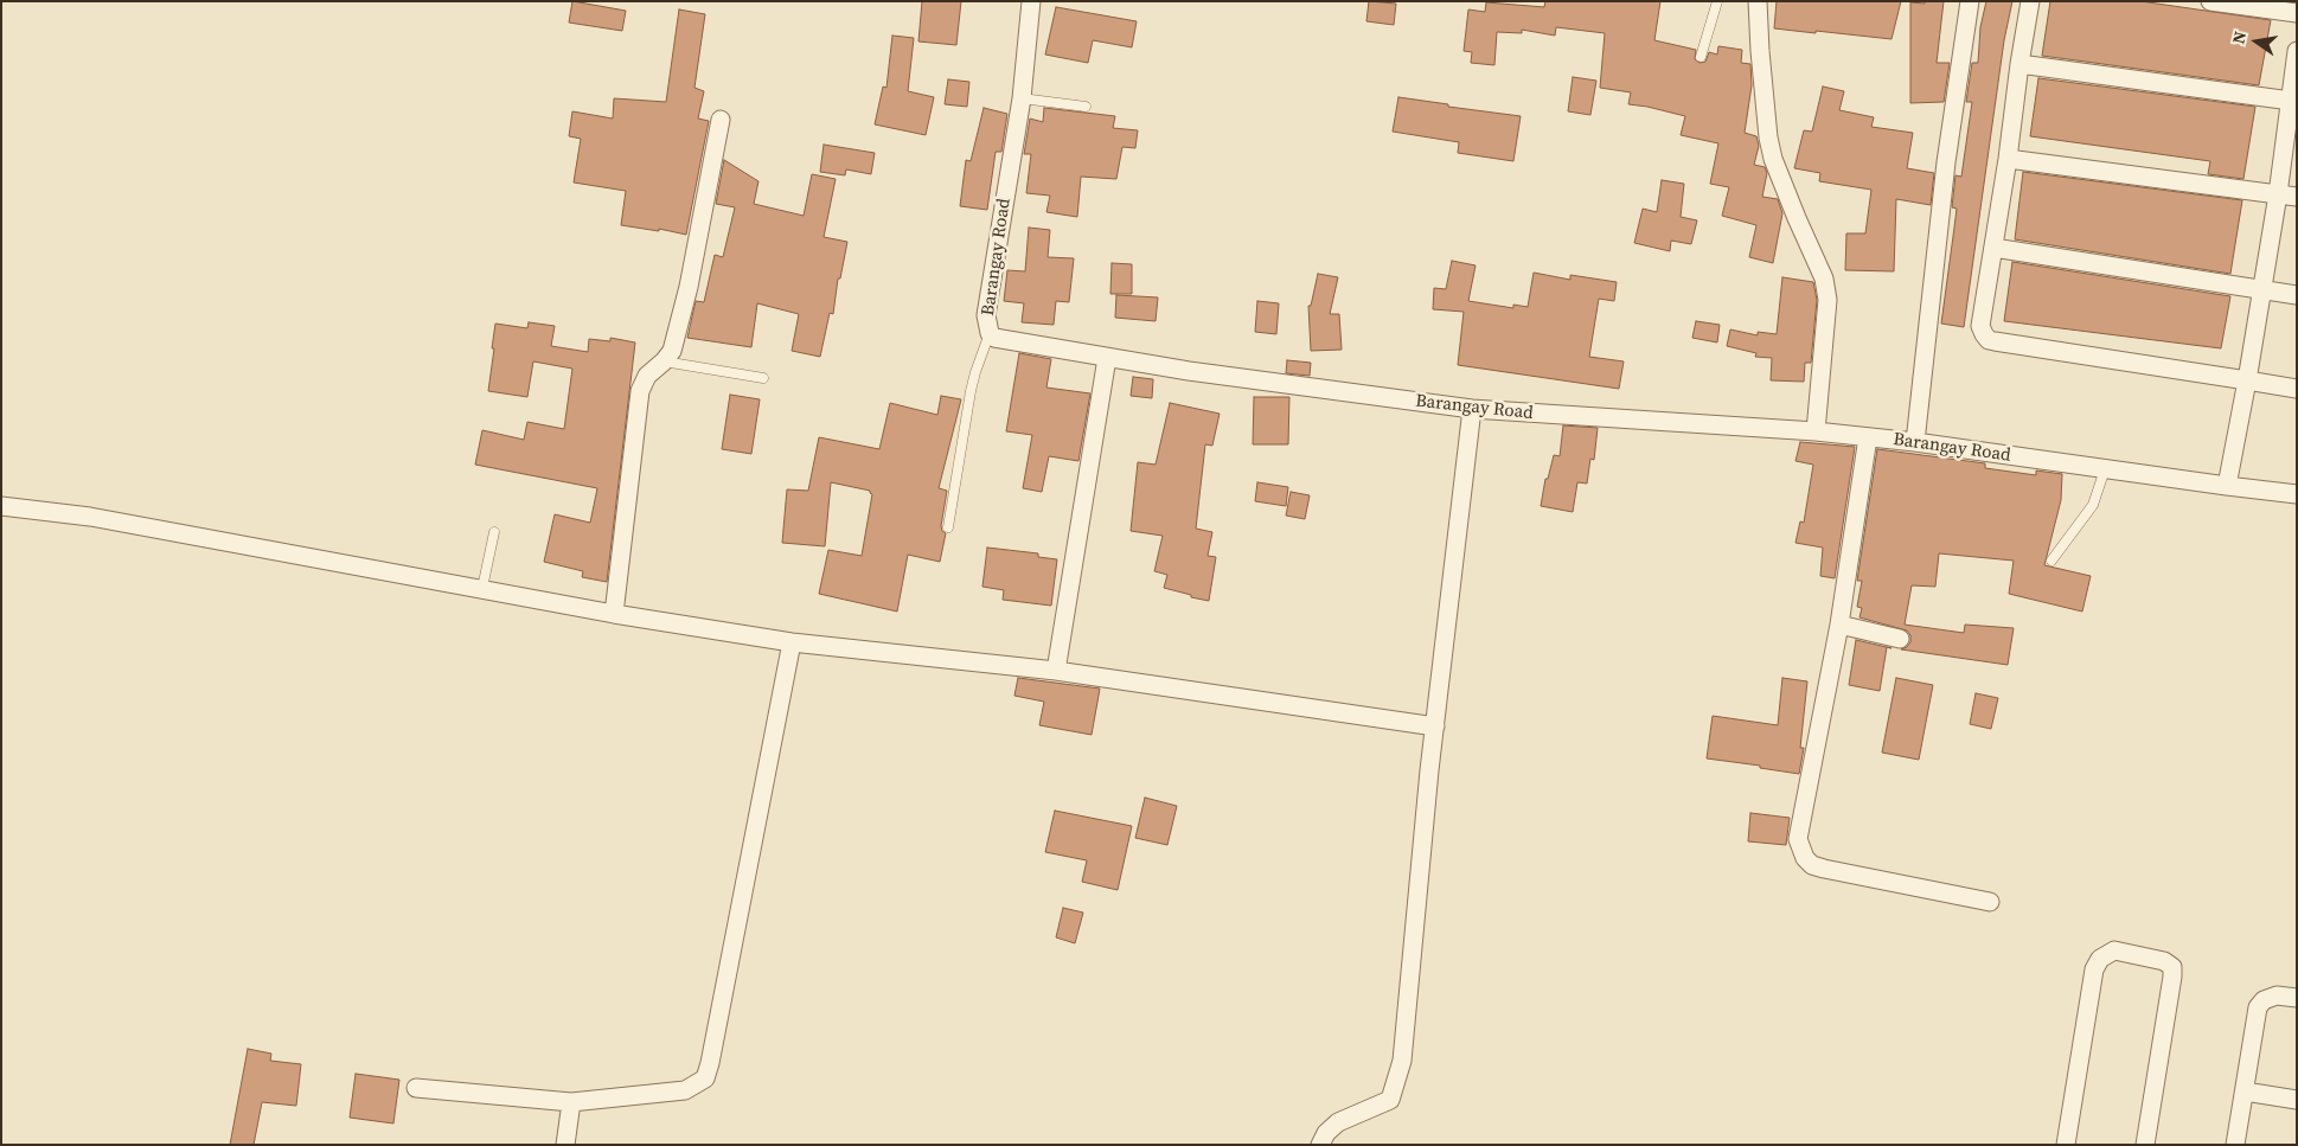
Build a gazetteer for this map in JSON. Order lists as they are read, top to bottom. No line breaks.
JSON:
{"streets":{"street":["Barangay Road"]},"north":"left"}
